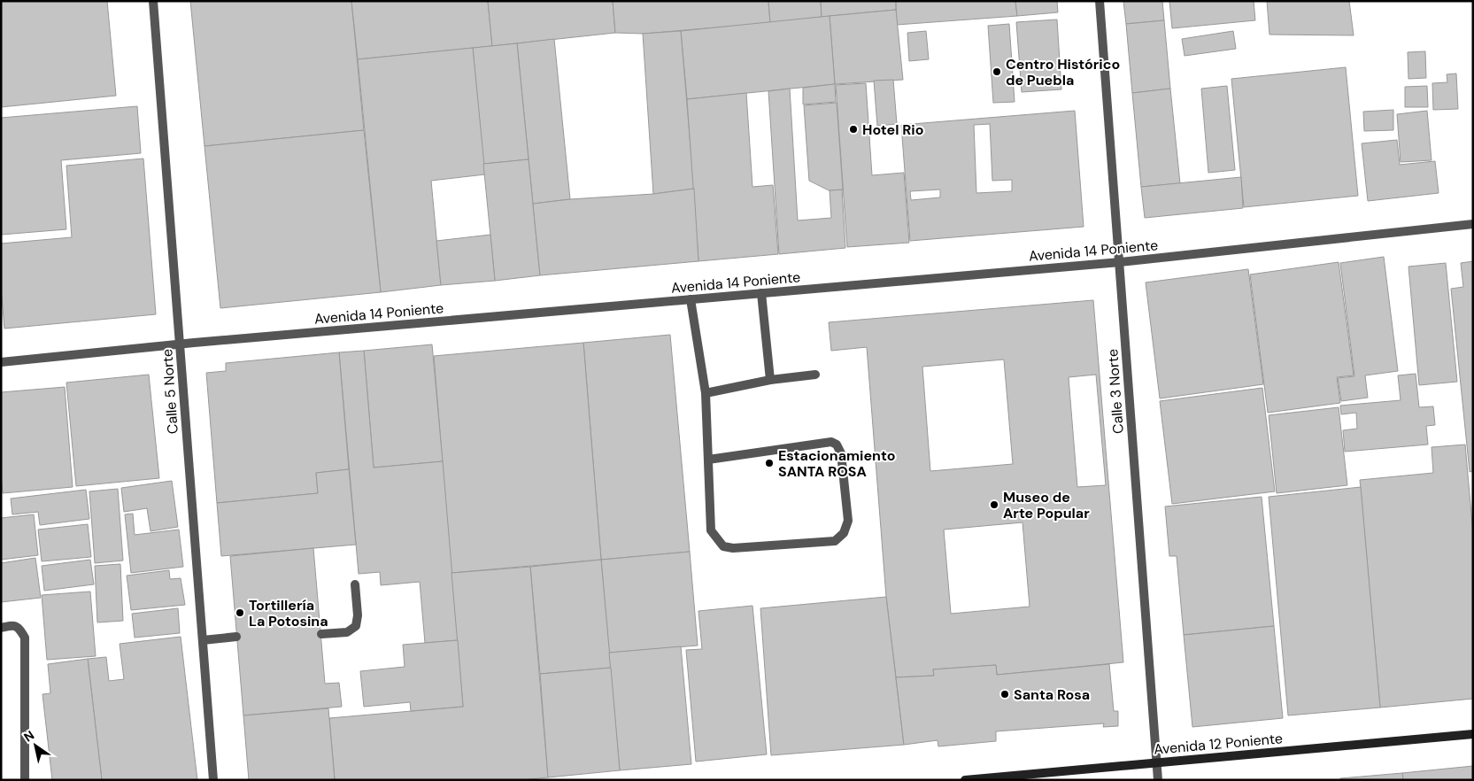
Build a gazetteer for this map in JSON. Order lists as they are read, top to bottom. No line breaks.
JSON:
{"streets":{"main road":["Avenida 12 Poniente"],"street":["Avenida 14 Poniente","Calle 5 Norte","Calle 3 Norte"]},"crossings":[["Avenida 14 Poniente","Calle 5 Norte"],["Avenida 14 Poniente","Calle 3 Norte"],["Calle 3 Norte","Avenida 12 Poniente"]],"places":["Centro Histórico de Puebla","Hotel Rio","Estacionamiento SANTA ROSA","Museo de Arte Popular","Tortillería La Potosina","Santa Rosa"],"north":"top left"}
